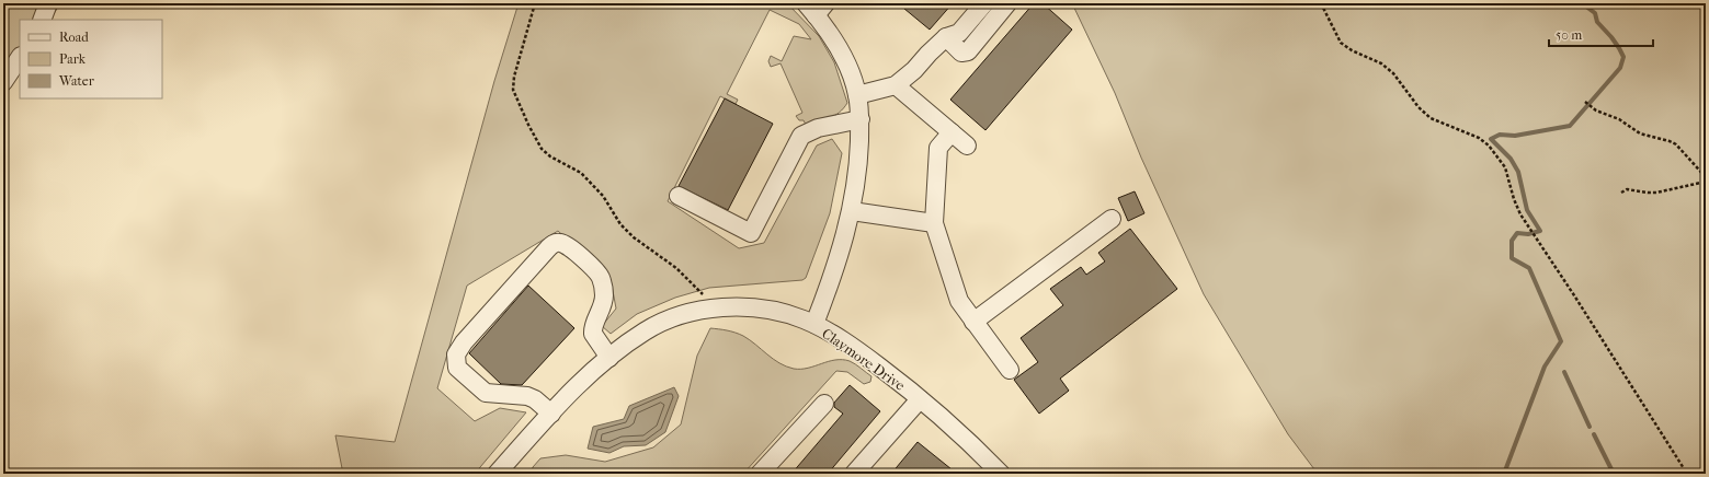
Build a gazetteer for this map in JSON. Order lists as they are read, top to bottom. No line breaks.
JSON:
{"streets":{"street":["Claymore Drive"]},"legend":["Road","Park","Water"],"scale_bar":"50 m"}
